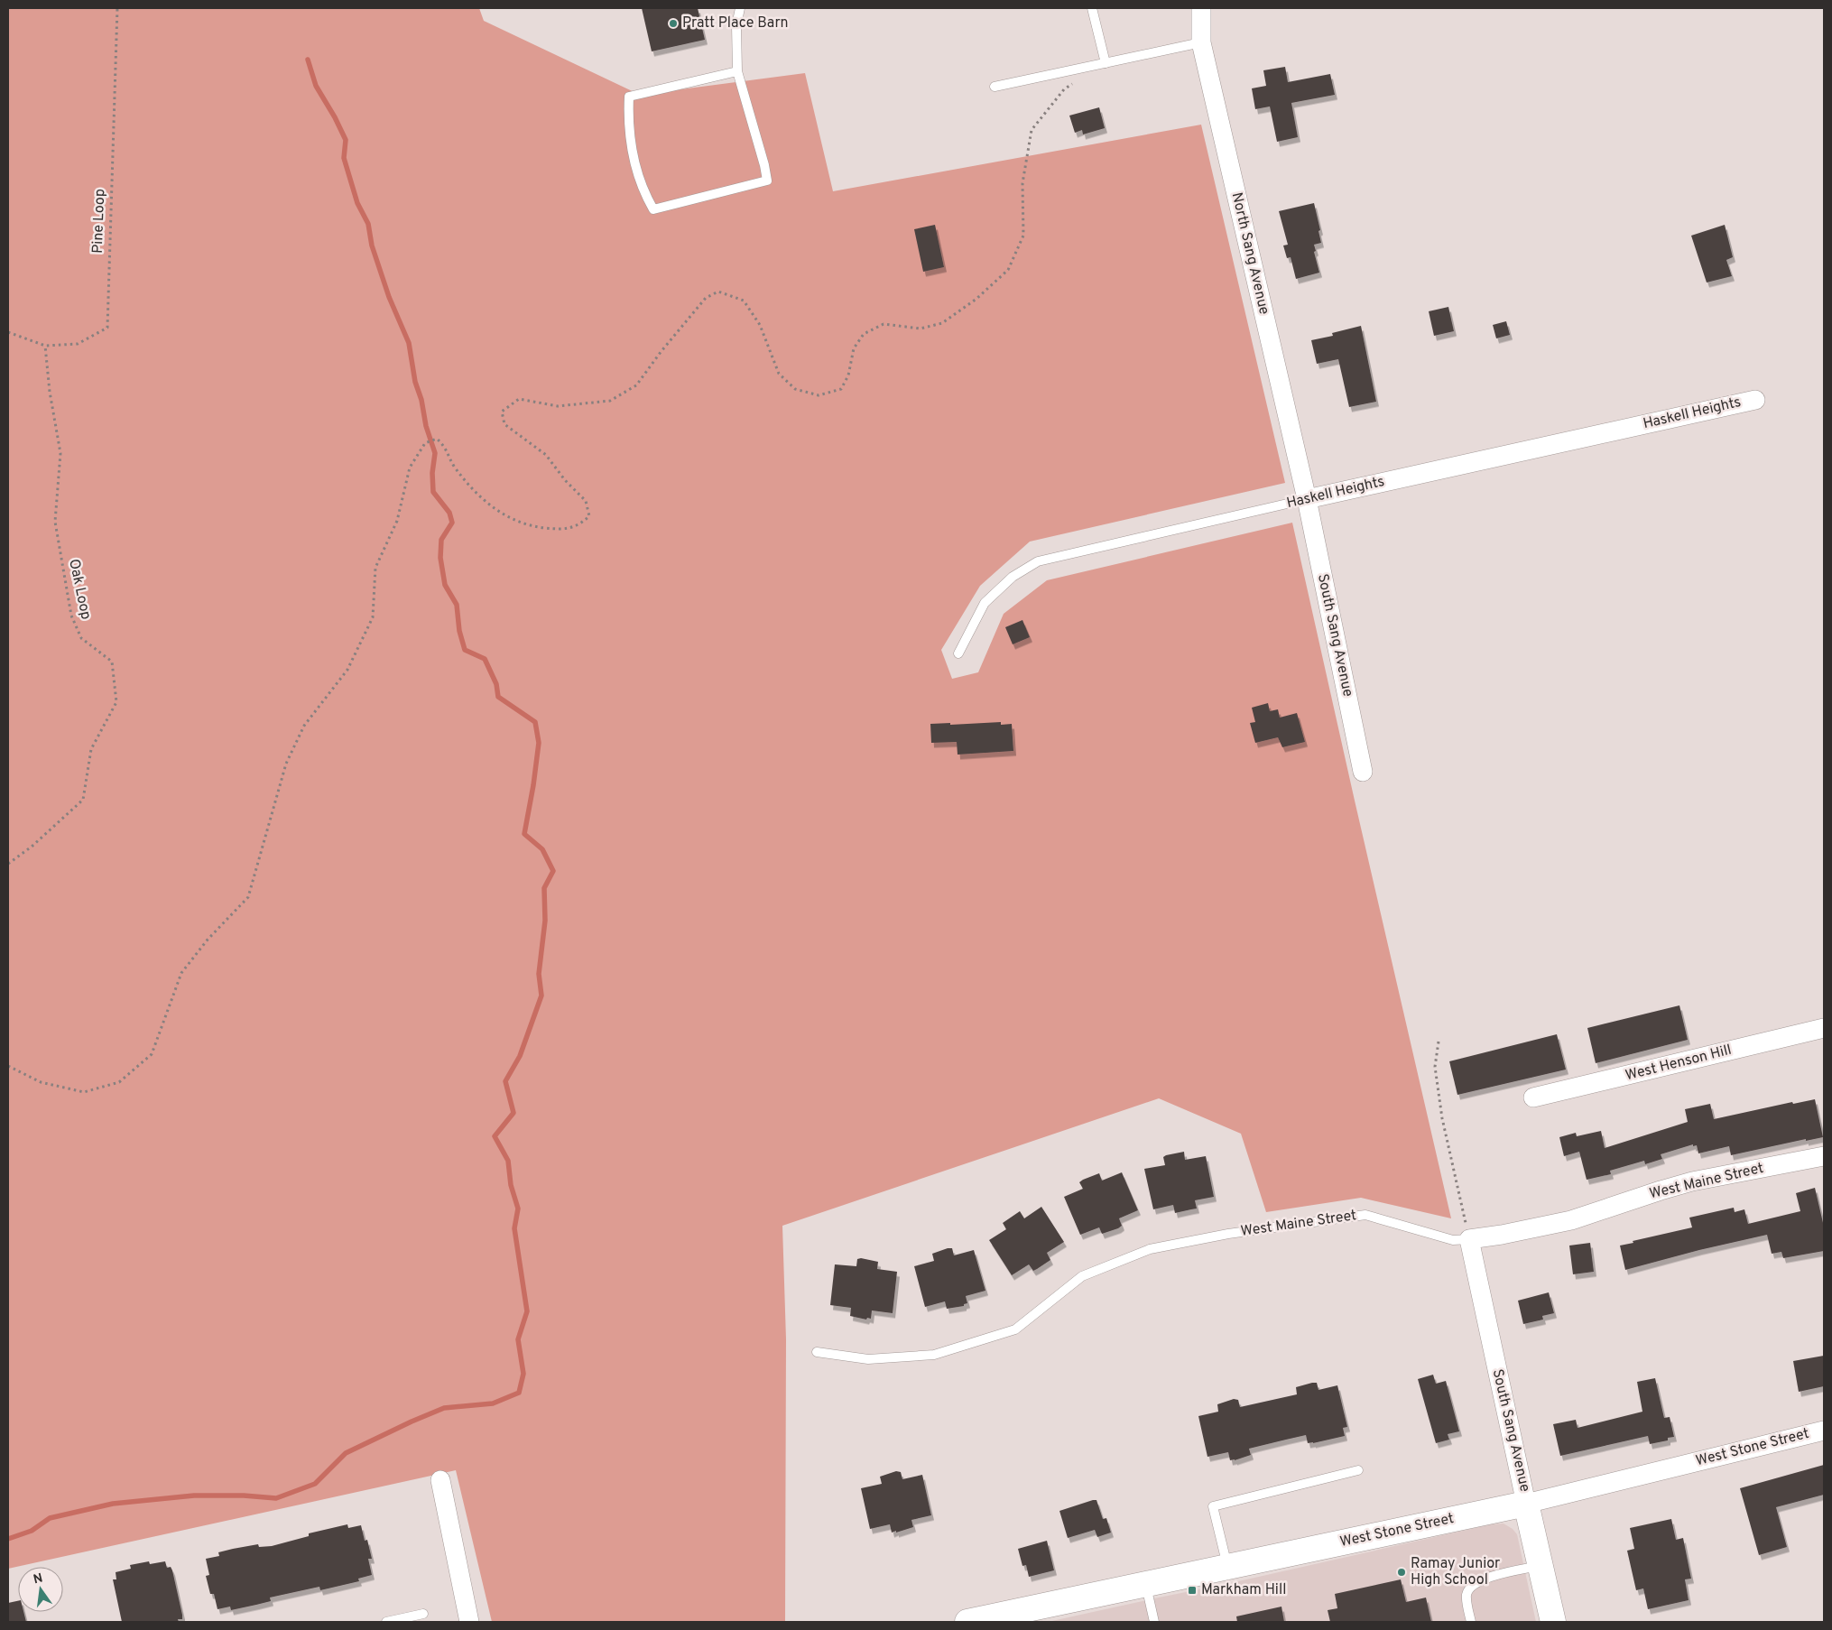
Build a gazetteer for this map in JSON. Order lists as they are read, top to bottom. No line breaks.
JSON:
{"streets":{"street":["North Sang Avenue","Haskell Heights","South Sang Avenue","West Henson Hill","West Maine Street","West Stone Street"],"path":["Pine Loop","Oak Loop"]},"crossings":[["Pine Loop","Oak Loop"],["North Sang Avenue","Haskell Heights"],["North Sang Avenue","South Sang Avenue"],["Haskell Heights","South Sang Avenue"],["South Sang Avenue","West Maine Street"],["South Sang Avenue","West Stone Street"]],"places":{"other":["Pratt Place Barn","Ramay Junior High School"],"transit":["Markham Hill"]},"north":"top"}
